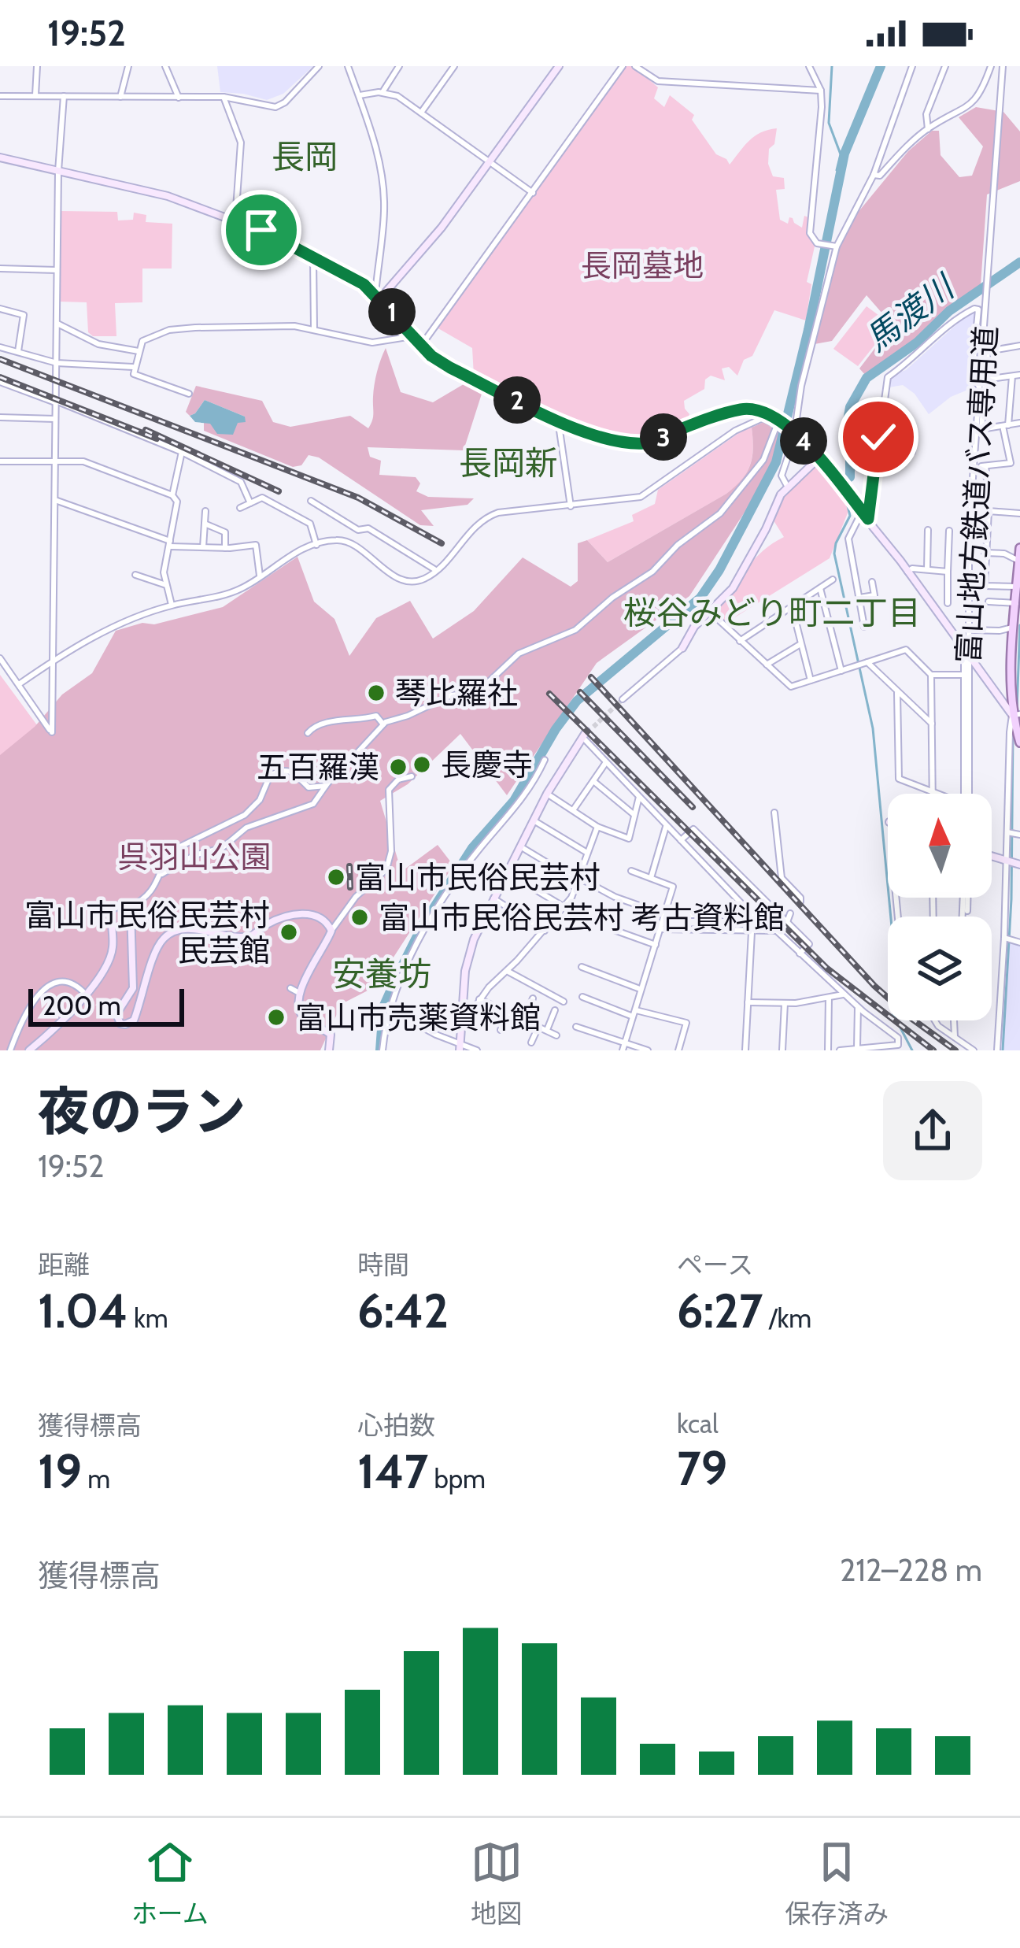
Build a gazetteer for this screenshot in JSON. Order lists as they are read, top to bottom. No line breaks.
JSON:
{"streets":{"street":["富山地方鉄道バス専用道"]},"districts":["長岡","長岡新","桜谷みどり町二丁目","安養坊"],"water":["馬渡川"],"parks":["長岡墓地","呉羽山公園"],"places":["琴比羅社","長慶寺","五百羅漢","富山市民俗民芸村","富山市民俗民芸村 考古資料館","富山市民俗民芸村 民芸館","富山市売薬資料館"],"scale_bar":"200 m","north":"top","page":{"status":"19:52","pins":["1","2","3","4"],"scale":"200 m","heading":["夜のラン","19:52"],"stats":[["距離","1.04 km"],["時間","6:42"],["ペース","6:27 /km"],["獲得標高","19 m"],["心拍数","147 bpm"],["kcal","79"]],"chart":["獲得標高","212–228 m"],"tabs":["ホーム","地図","保存済み"]}}
